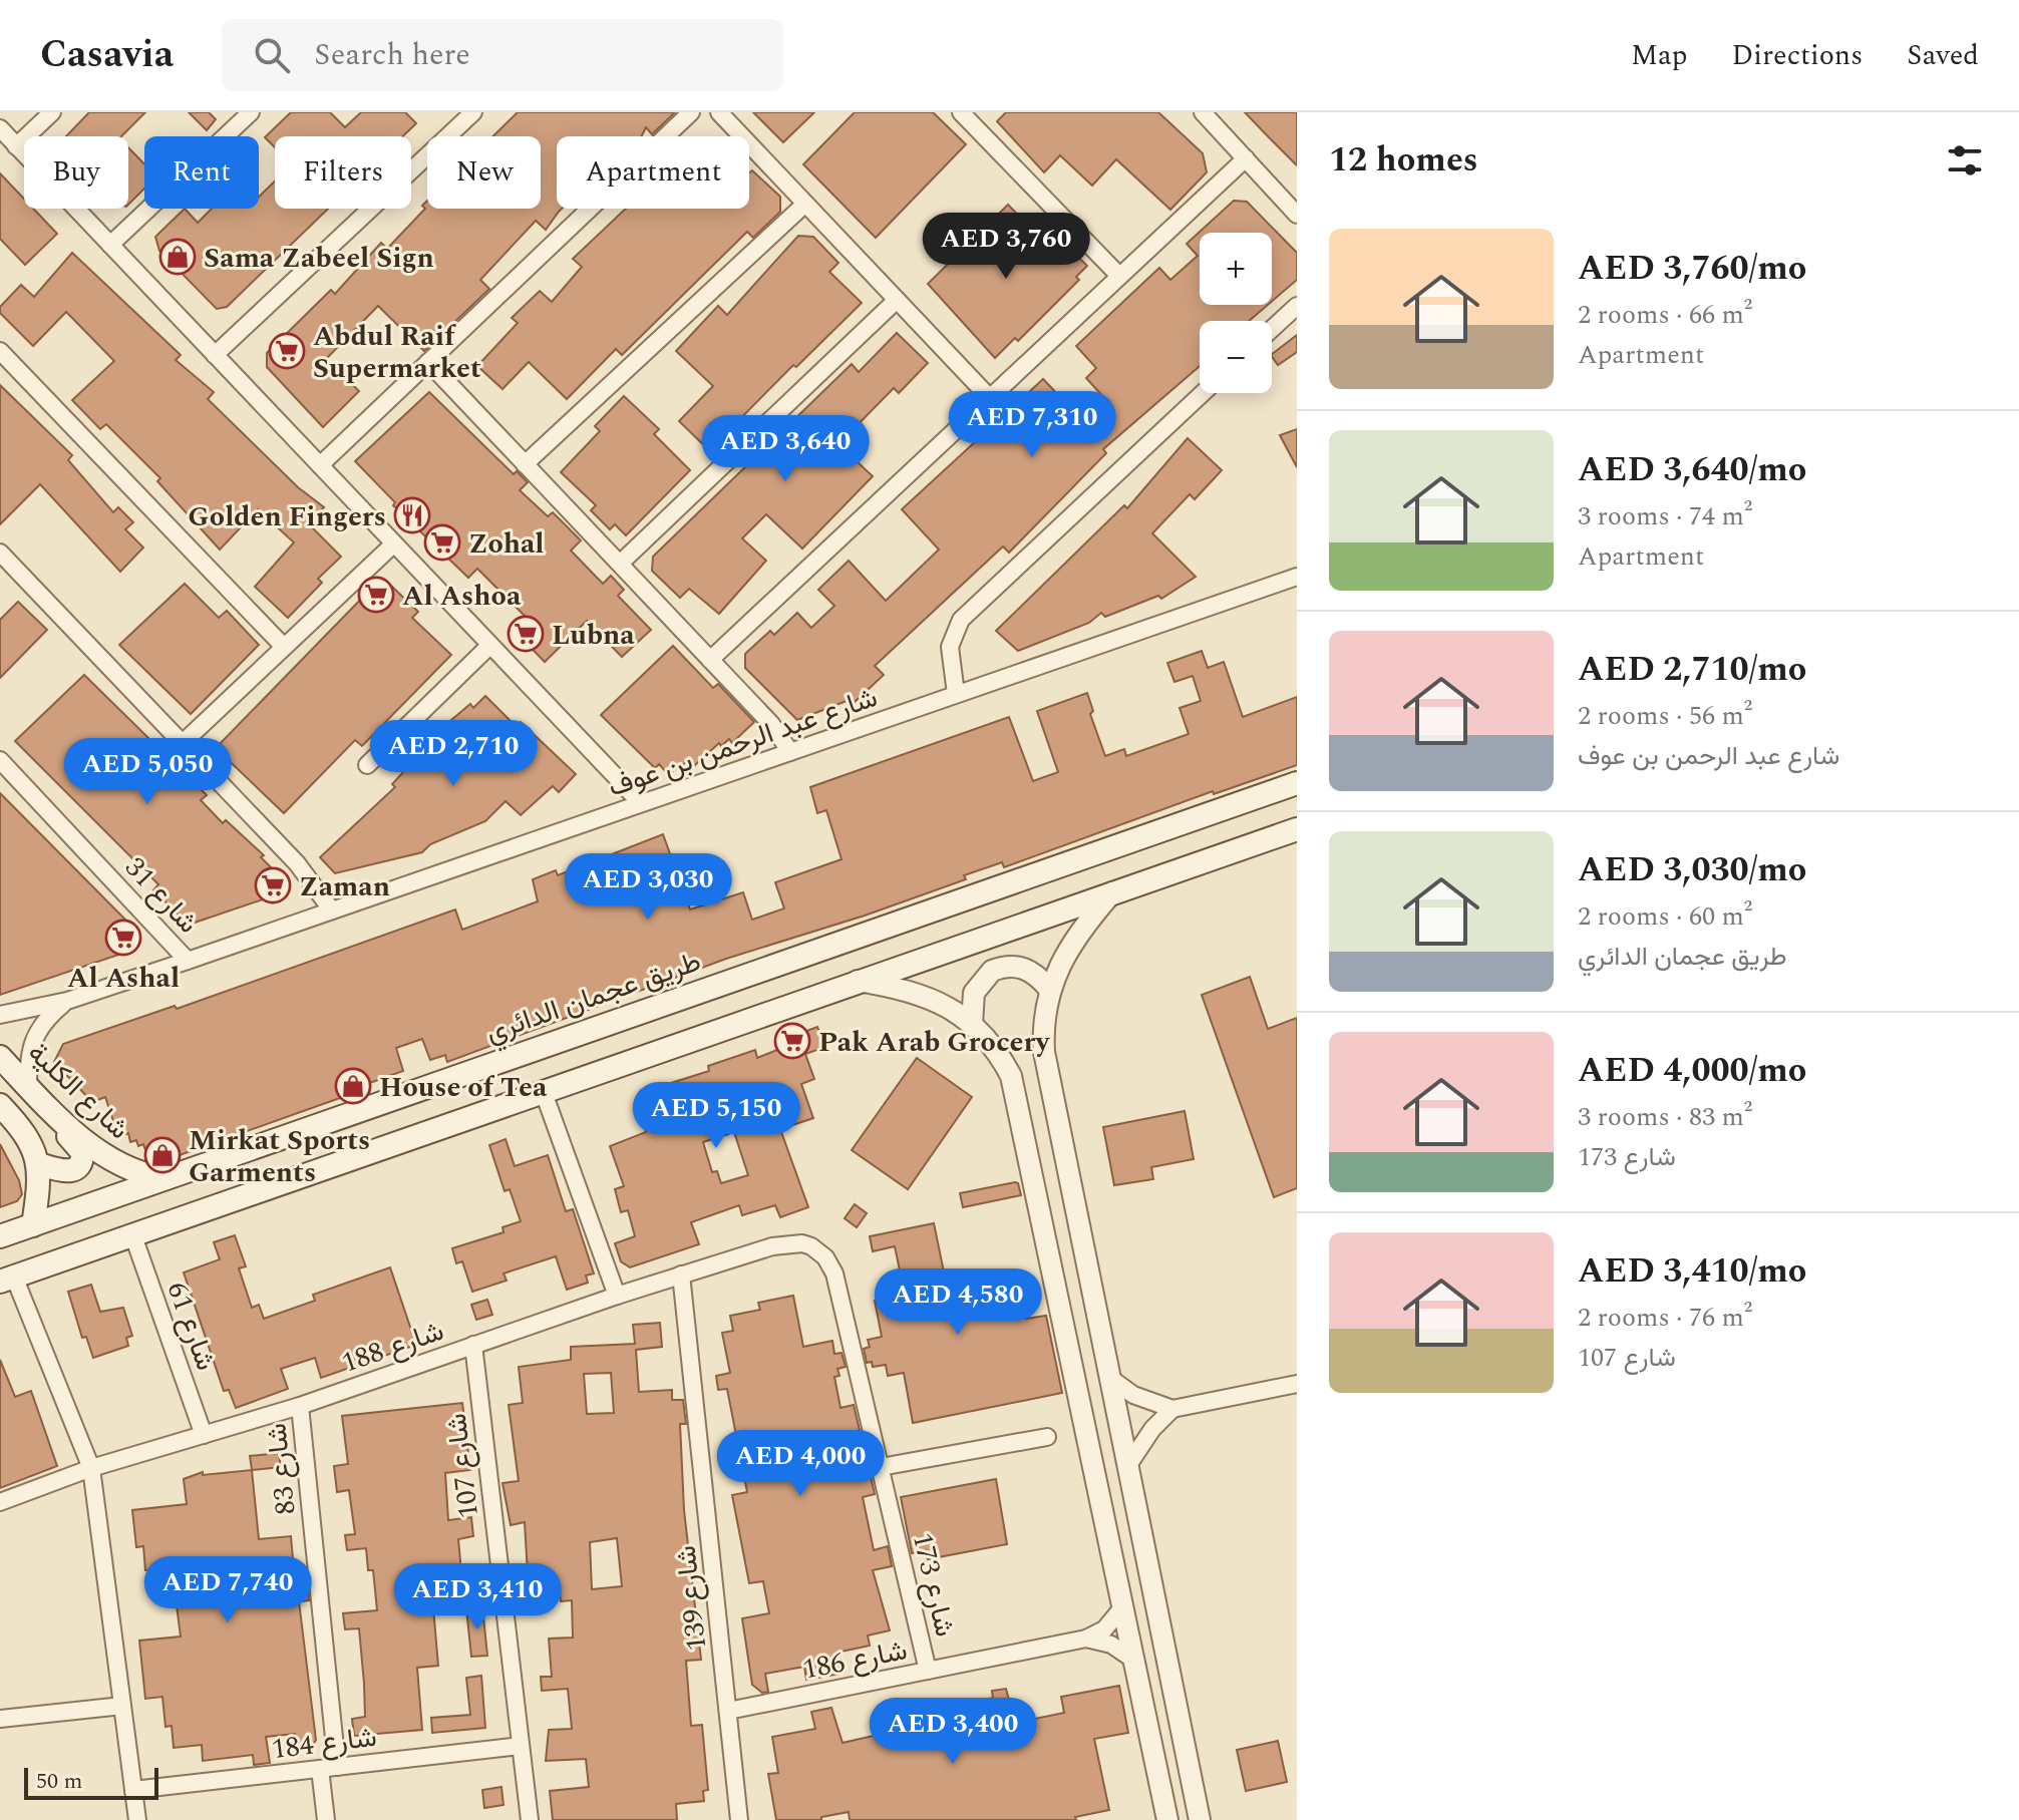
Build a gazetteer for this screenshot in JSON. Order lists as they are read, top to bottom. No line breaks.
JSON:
{"streets":{"main road":["طريق عجمان الدائري","شارع الكلية"],"street":["شارع عبد الرحمن بن عوف","شارع 31","شارع 61","شارع 188","شارع 107","شارع 83","شارع 173","شارع 139","شارع 186","شارع 184"]},"crossings":[["شارع عبد الرحمن بن عوف","شارع 31"],["شارع عبد الرحمن بن عوف","شارع الكلية"],["طريق عجمان الدائري","شارع الكلية"],["شارع 61","شارع 188"],["شارع 188","شارع 107"],["شارع 188","شارع 83"],["شارع 188","شارع 173"],["شارع 188","شارع 139"],["شارع 107","شارع 184"],["شارع 83","شارع 184"],["شارع 173","شارع 186"],["شارع 139","شارع 186"]],"places":{"shop":["Sama Zabeel Sign","House of Tea","Mirkat Sports Garments"],"supermarket":["Abdul Raif Supermarket","Zohal","Al Ashoa","Lubna","Zaman","Al Ashal","Pak Arab Grocery"],"restaurant":["Golden Fingers"]},"scale_bar":"50 m","page":{"header":"Casavia","search":"Search here","nav":["Map","Directions","Saved"],"heading":"12 homes","chip":["Buy","Rent","Filters","New","Apartment"],"list":[{"name":"AED 3,760/mo","note":"2 rooms · 66 m² · Apartment"},{"name":"AED 3,640/mo","note":"3 rooms · 74 m² · Apartment"},{"name":"AED 2,710/mo","note":"2 rooms · 56 m² · شارع عبد الرحمن بن عوف"},{"name":"AED 3,030/mo","note":"2 rooms · 60 m² · طريق عجمان الدائري"},{"name":"AED 4,000/mo","note":"3 rooms · 83 m² · شارع 173"},{"name":"AED 3,410/mo","note":"2 rooms · 76 m² · شارع 107"}],"price":["AED 3,760","AED 7,310","AED 3,640","AED 2,710","AED 5,050","AED 3,030","AED 5,150","AED 4,580","AED 4,000","AED 7,740","AED 3,410","AED 3,400"],"map_buttons":["+","−"],"scale":"50 m"}}
